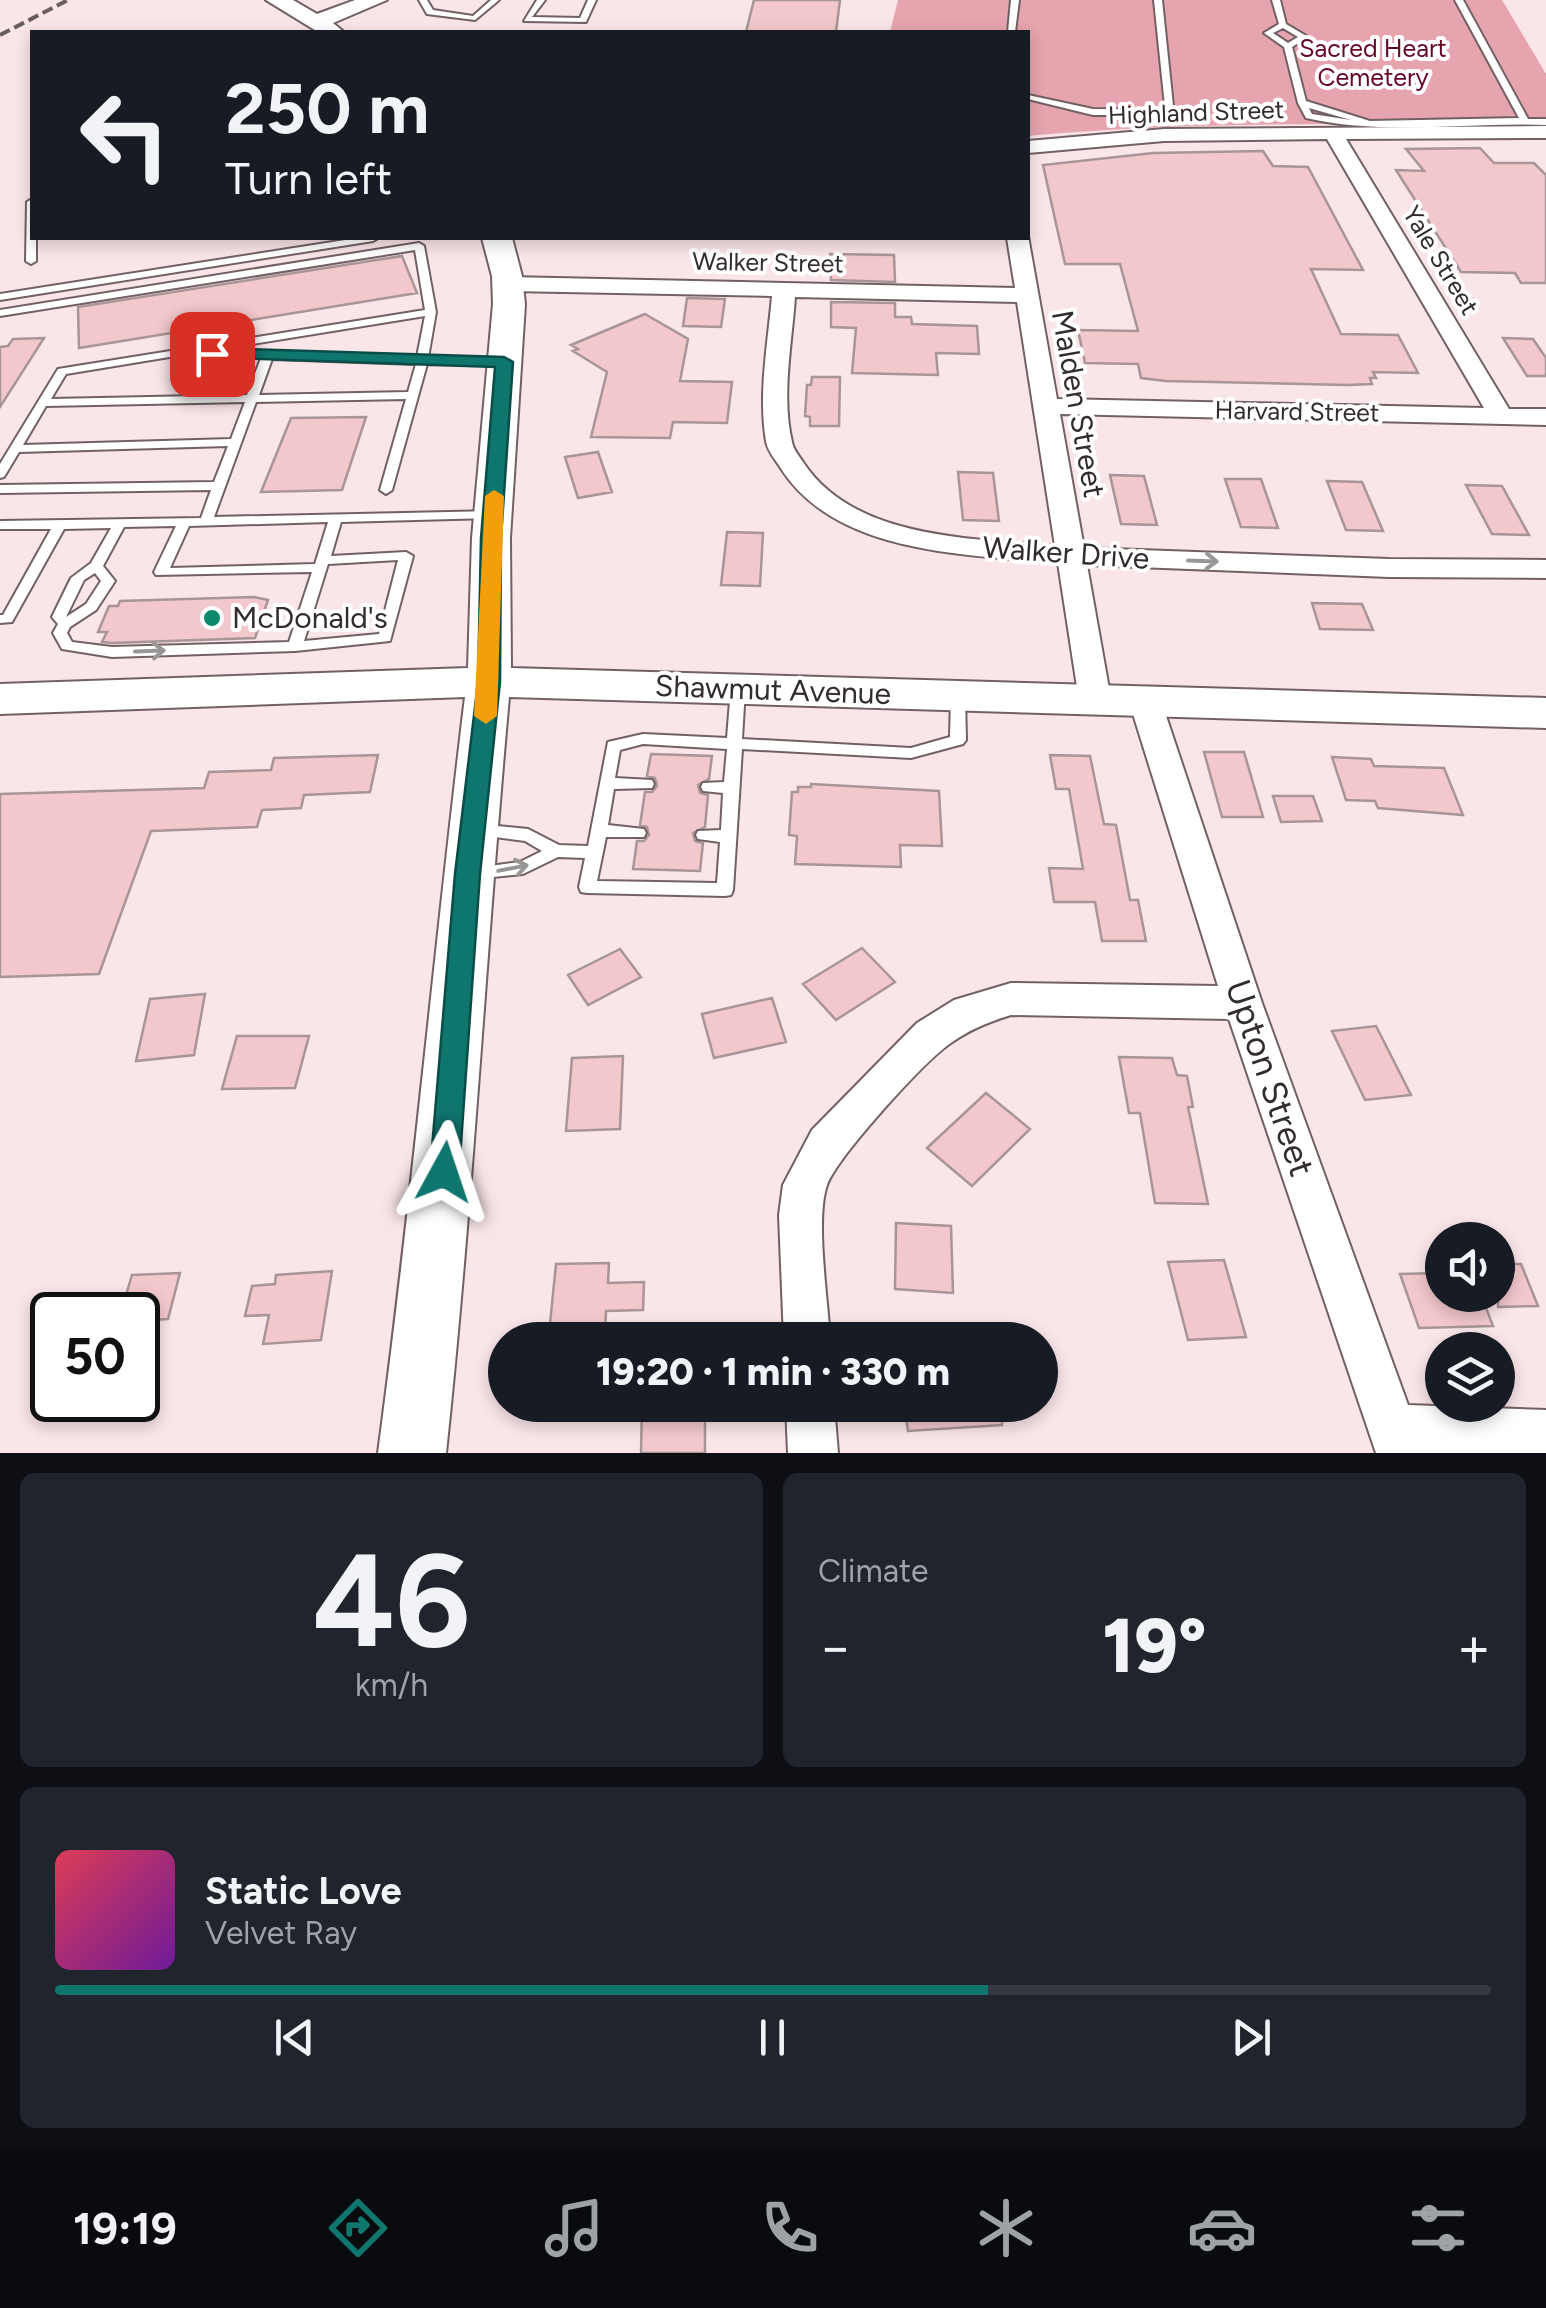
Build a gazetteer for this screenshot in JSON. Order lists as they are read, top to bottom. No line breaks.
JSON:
{"streets":{"main road":["Shawmut Avenue"],"street":["Highland Street","Yale Street","Walker Street","Malden Street","Harvard Street","Walker Drive","Upton Street"]},"crossings":[["Highland Street","Yale Street"],["Yale Street","Harvard Street"],["Walker Street","Malden Street"],["Walker Street","Walker Drive"],["Malden Street","Harvard Street"],["Malden Street","Walker Drive"],["Malden Street","Shawmut Avenue"],["Shawmut Avenue","Upton Street"]],"one_way":["Walker Drive"],"parks":["Sacred Heart Cemetery"],"places":["McDonald's"],"page":{"turn":["250 m","Turn left"],"limit":"50","trip":"19:20 · 1 min · 330 m","tile":[["46","km/h"],"Climate"],"heat":["−","19°","+"],"song":["Static Love","Velvet Ray"],"tabs":"19:19"}}
